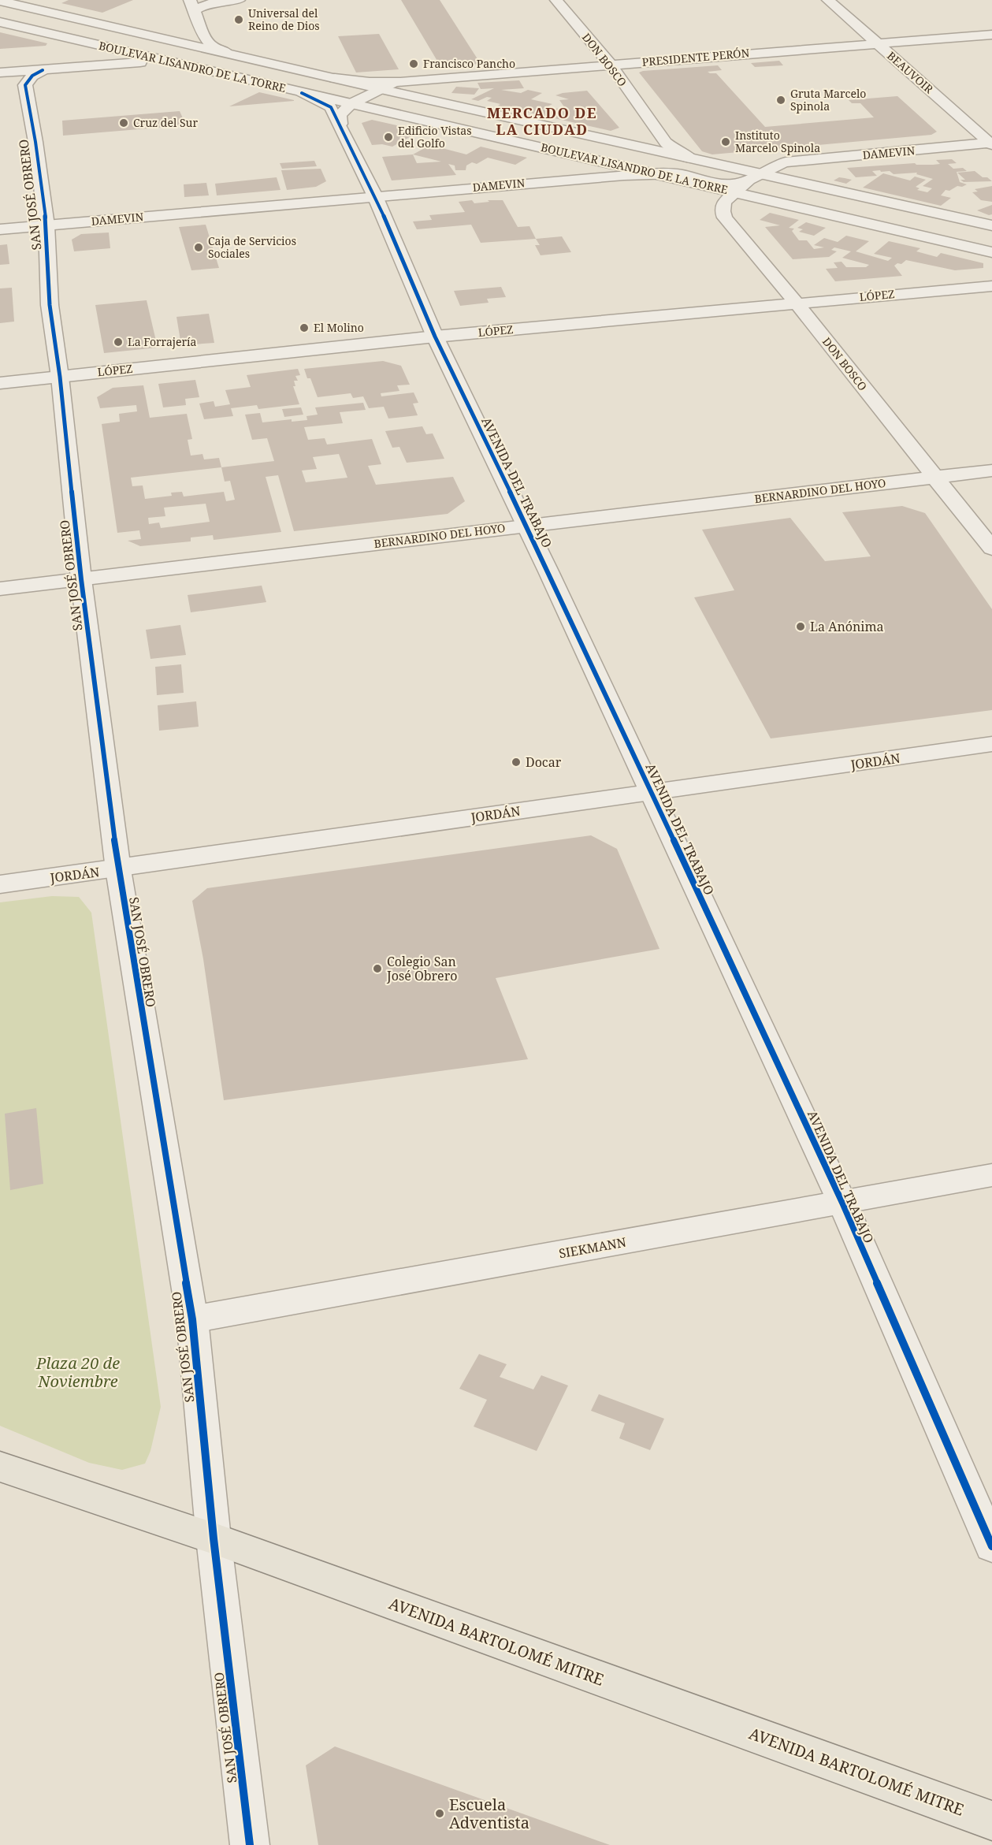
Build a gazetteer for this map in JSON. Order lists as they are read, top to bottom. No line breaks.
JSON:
{"streets":{"main road":["AVENIDA BARTOLOMÉ MITRE"],"street":["PRESIDENTE PERÓN","DON BOSCO","BOULEVAR LISANDRO DE LA TORRE","BEAUVOIR","DAMEVIN","SAN JOSÉ OBRERO","LÓPEZ","AVENIDA DEL TRABAJO","BERNARDINO DEL HOYO","JORDÁN","SIEKMANN"]},"crossings":[["PRESIDENTE PERÓN","DON BOSCO"],["PRESIDENTE PERÓN","BOULEVAR LISANDRO DE LA TORRE"],["PRESIDENTE PERÓN","BEAUVOIR"],["DON BOSCO","BOULEVAR LISANDRO DE LA TORRE"],["DON BOSCO","LÓPEZ"],["DON BOSCO","BERNARDINO DEL HOYO"],["BOULEVAR LISANDRO DE LA TORRE","DAMEVIN"],["BOULEVAR LISANDRO DE LA TORRE","AVENIDA DEL TRABAJO"],["BEAUVOIR","DAMEVIN"],["DAMEVIN","SAN JOSÉ OBRERO"],["DAMEVIN","AVENIDA DEL TRABAJO"],["SAN JOSÉ OBRERO","LÓPEZ"],["SAN JOSÉ OBRERO","BERNARDINO DEL HOYO"],["SAN JOSÉ OBRERO","JORDÁN"],["SAN JOSÉ OBRERO","SIEKMANN"],["SAN JOSÉ OBRERO","AVENIDA BARTOLOMÉ MITRE"],["LÓPEZ","AVENIDA DEL TRABAJO"],["AVENIDA DEL TRABAJO","BERNARDINO DEL HOYO"],["AVENIDA DEL TRABAJO","JORDÁN"],["AVENIDA DEL TRABAJO","SIEKMANN"]],"districts":["MERCADO DE LA CIUDAD"],"parks":["Plaza 20 de Noviembre"],"places":["Universal del Reino de Dios","Francisco Pancho","Gruta Marcelo Spinola","Cruz del Sur","Edificio Vistas del Golfo","Instituto Marcelo Spinola","Caja de Servicios Sociales","El Molino","La Forrajería","La Anónima","Docar","Colegio San José Obrero","Escuela Adventista"]}
